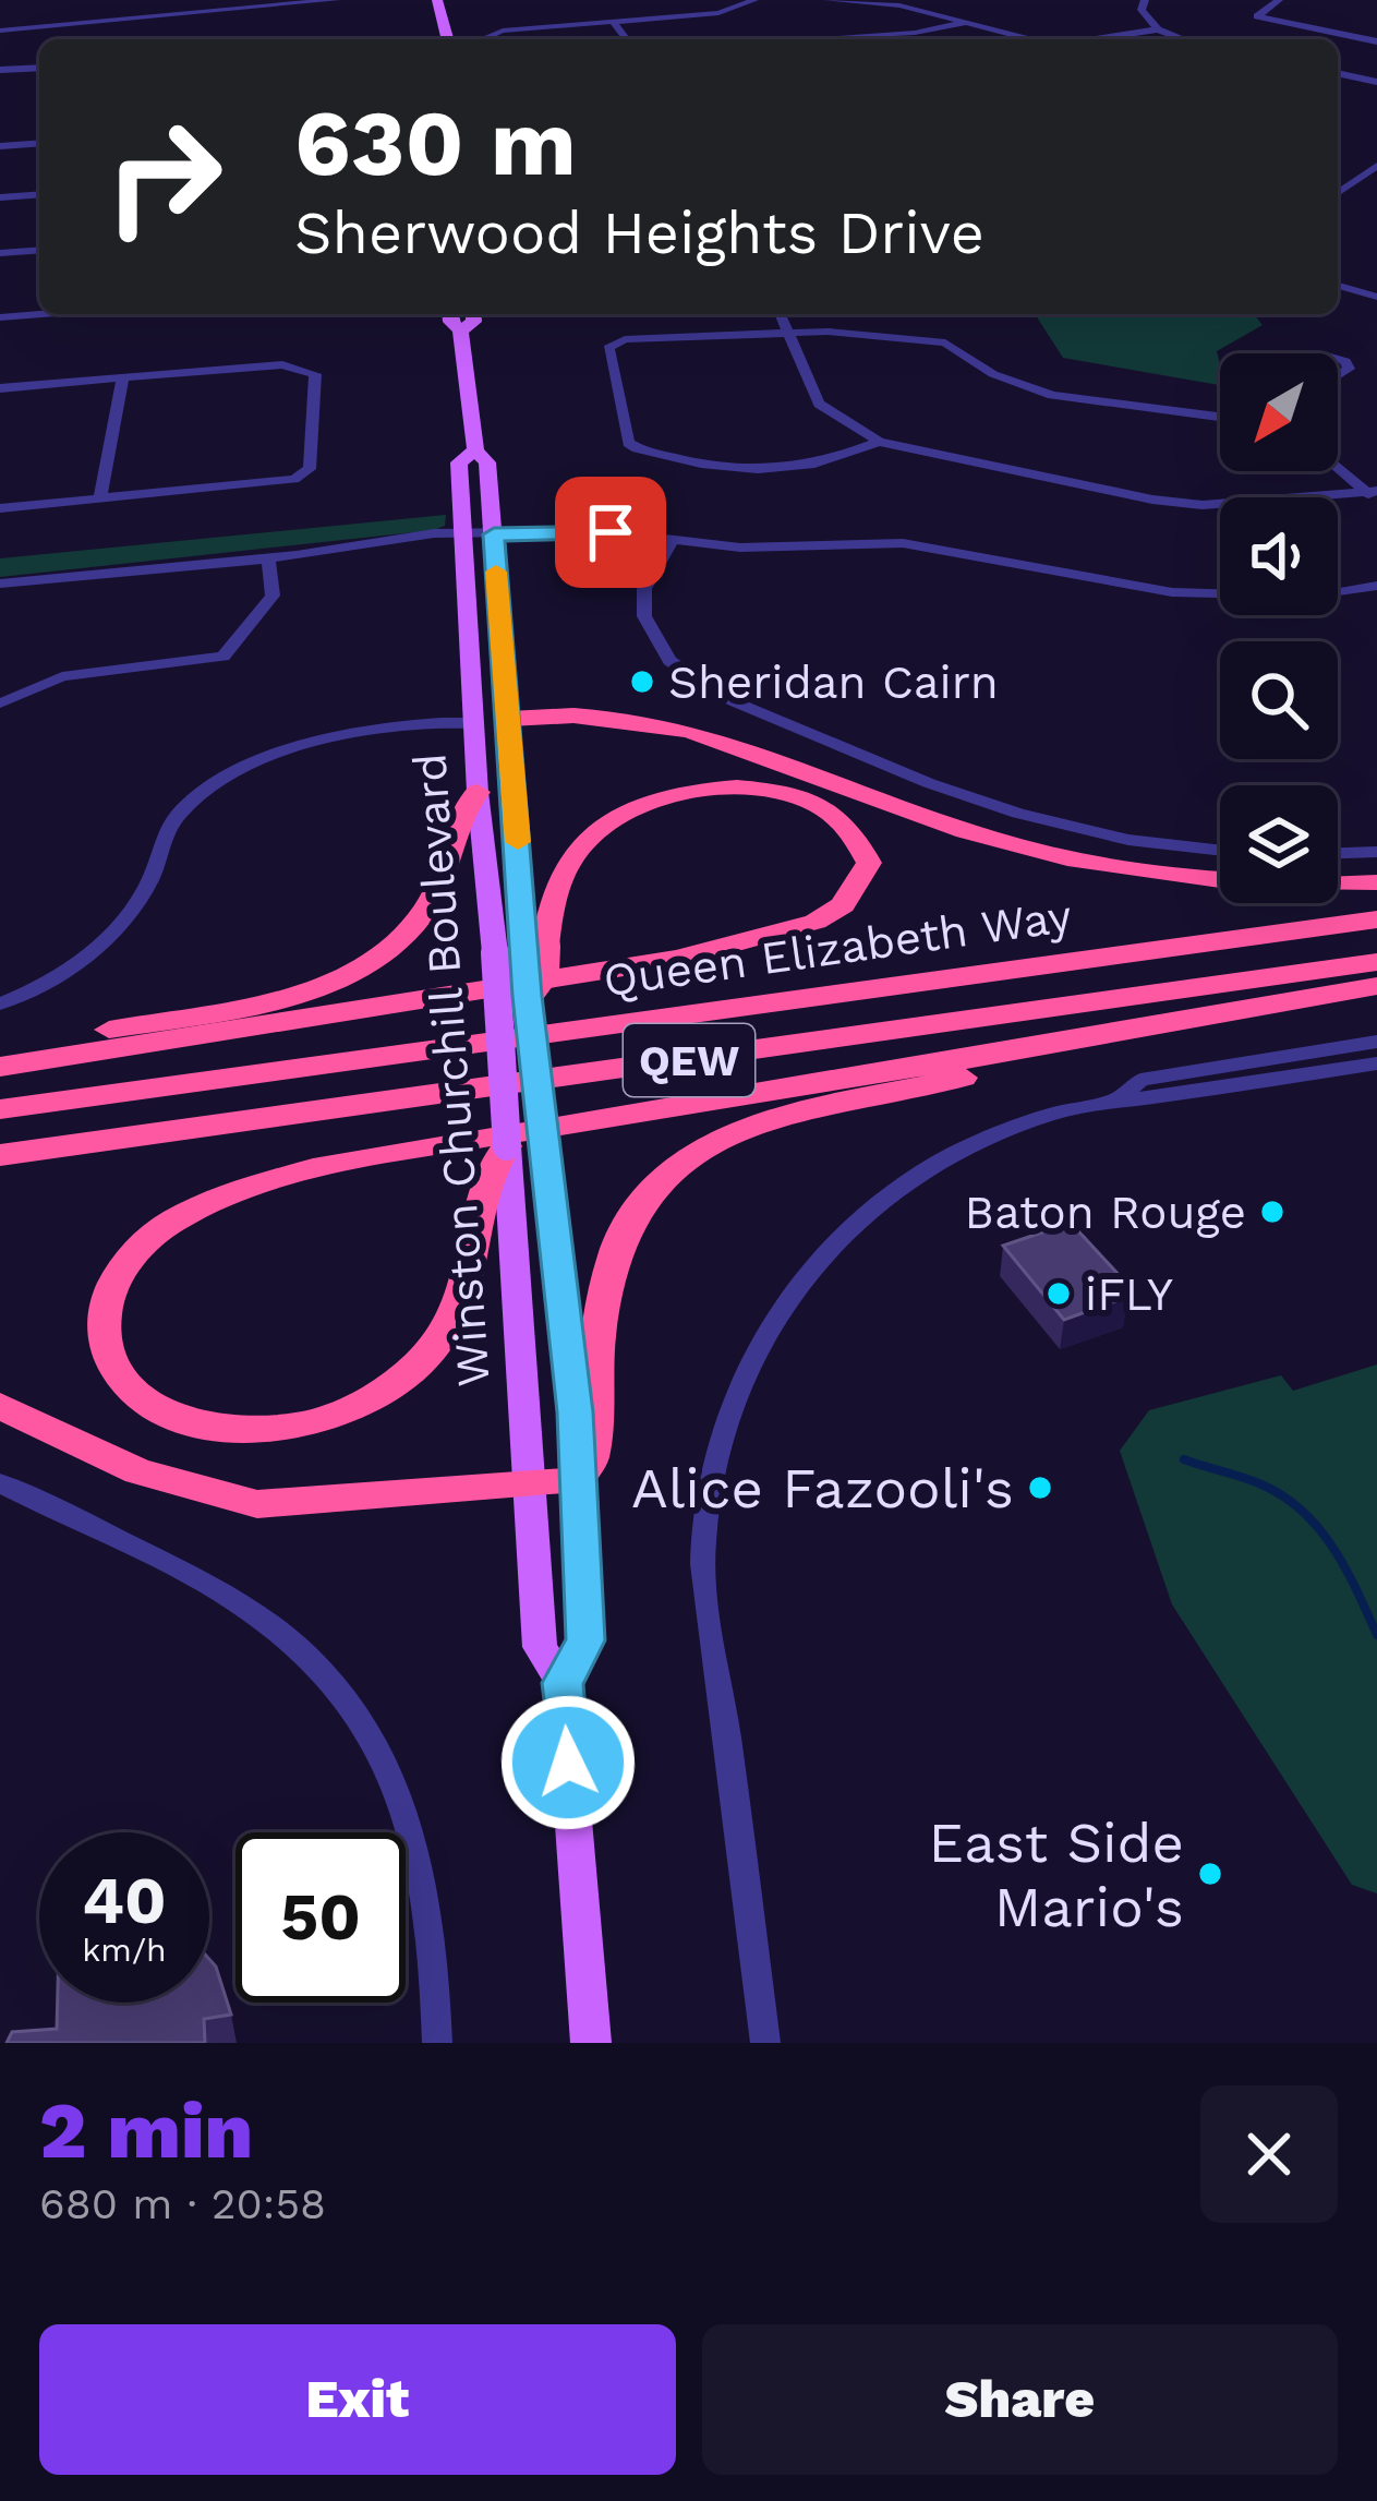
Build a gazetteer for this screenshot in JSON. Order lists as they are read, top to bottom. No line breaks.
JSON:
{"streets":{"highway":["Queen Elizabeth Way","QEW"],"main road":["Winston Churchill Boulevard"]},"places":["Sheridan Cairn","Baton Rouge","iFLY","Alice Fazooli's","East Side Mario's"],"north":"bottom left","page":{"turn":["630 m","Sherwood Heights Drive"],"speed":"40 km/h","limit":"50","heading":["2 min","680 m · 20:58"],"buttons":["Exit","Share"]}}
